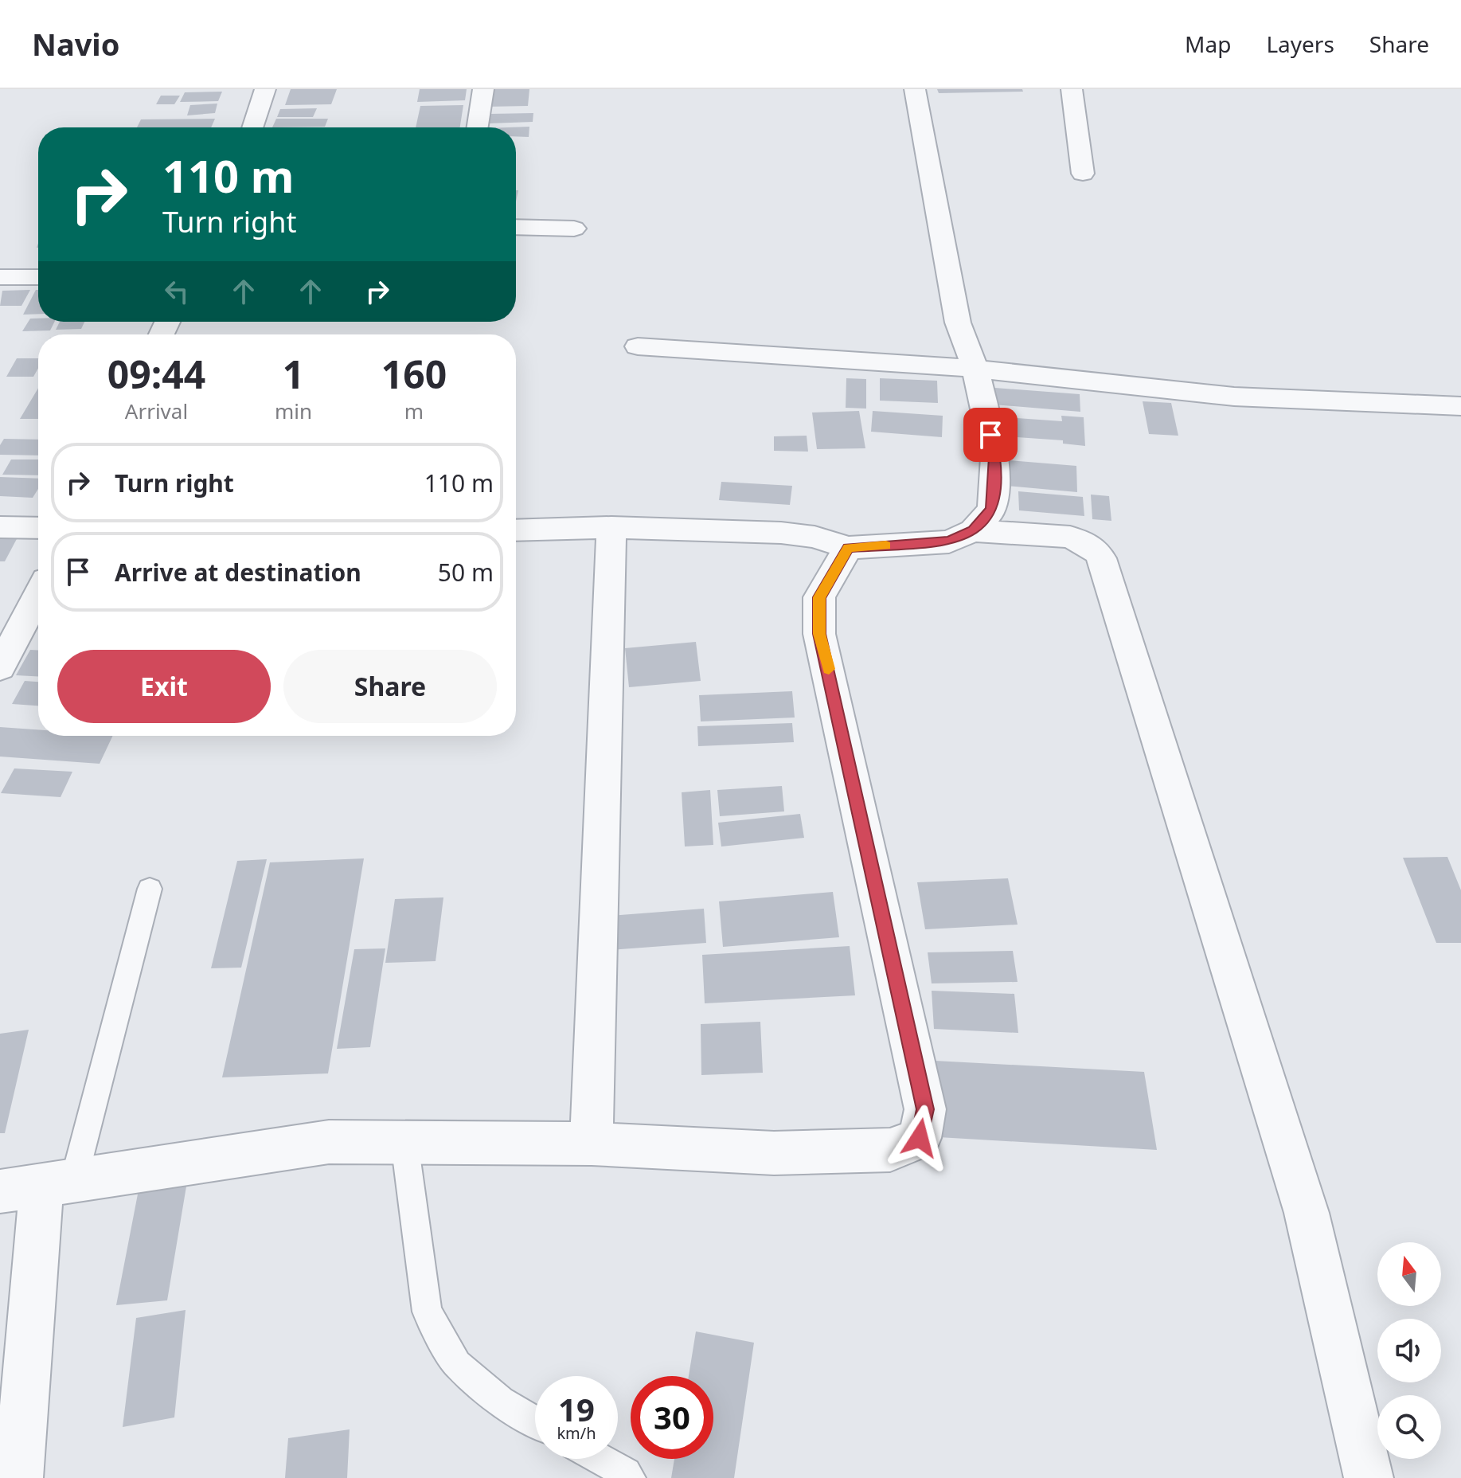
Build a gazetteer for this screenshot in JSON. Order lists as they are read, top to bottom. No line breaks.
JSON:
{"north":"top","page":{"header":"Navio","nav":["Map","Layers","Share"],"turn":["110 m","Turn right"],"eta":["09:44","Arrival","1","min","160","m"],"list":[{"name":"Turn right","value":"110 m"},{"name":"Arrive at destination","value":"50 m"}],"buttons":["Exit","Share"],"speed":"19 km/h","limit":"30"}}
